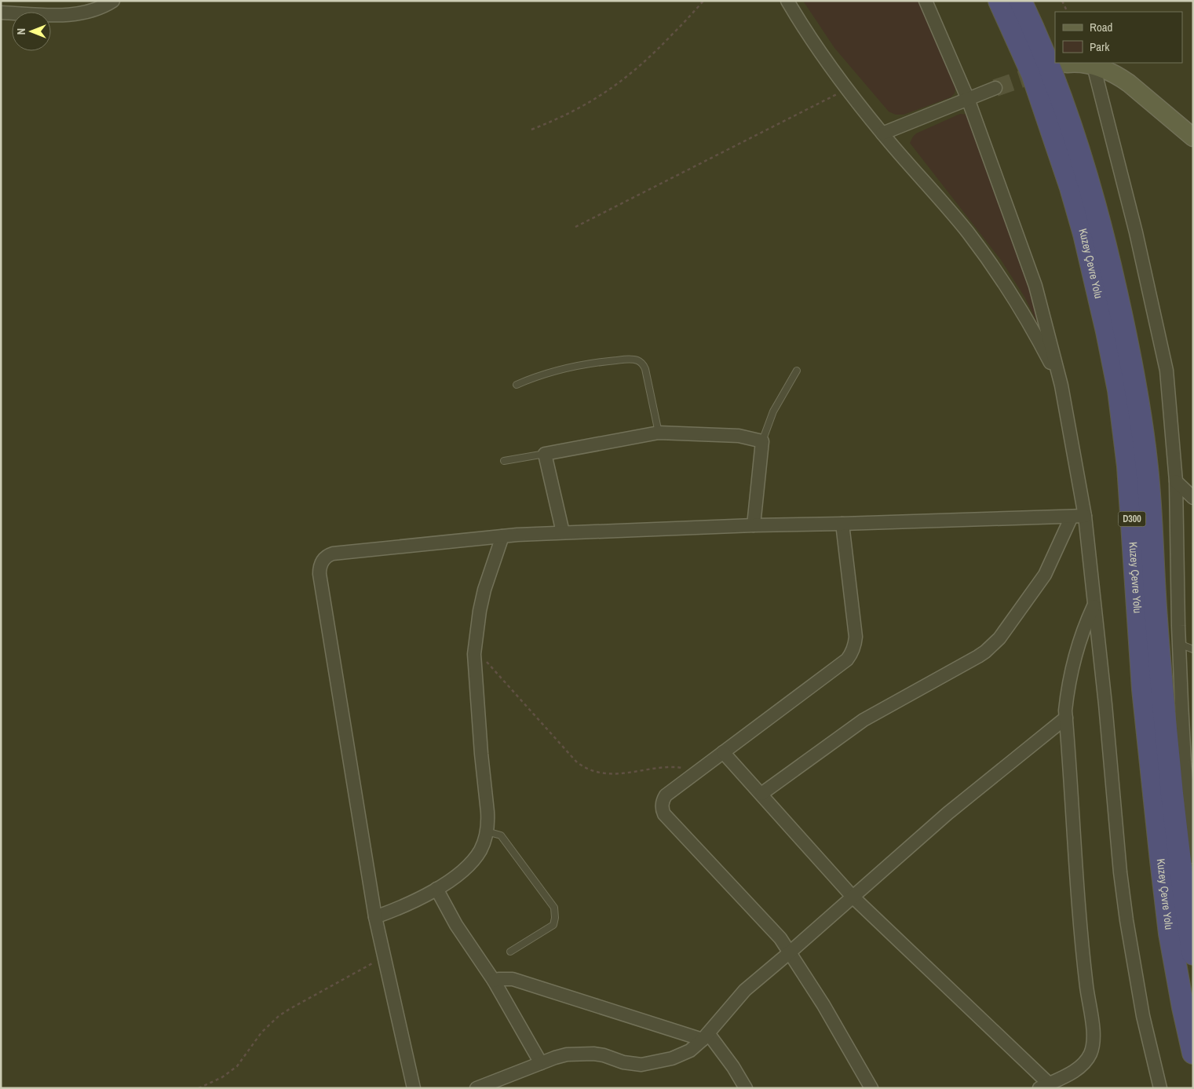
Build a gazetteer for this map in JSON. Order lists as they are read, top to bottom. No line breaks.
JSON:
{"streets":{"highway":["Kuzey Çevre Yolu","D300"]},"legend":["Road","Park"],"north":"left"}
